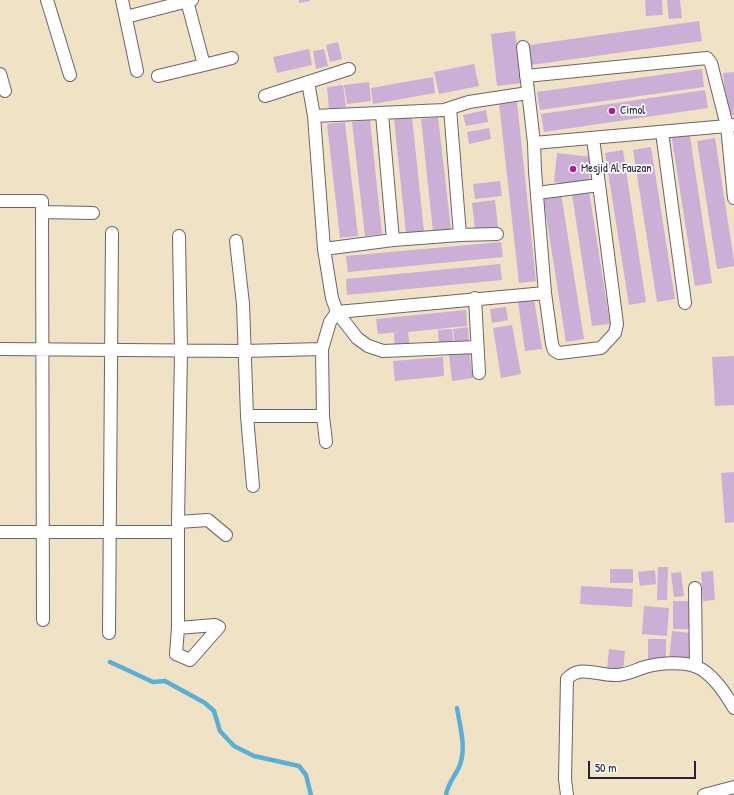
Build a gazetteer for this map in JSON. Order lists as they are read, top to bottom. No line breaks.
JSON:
{"places":["Cimol","Mesjid Al Fauzan"],"scale_bar":"50 m"}
